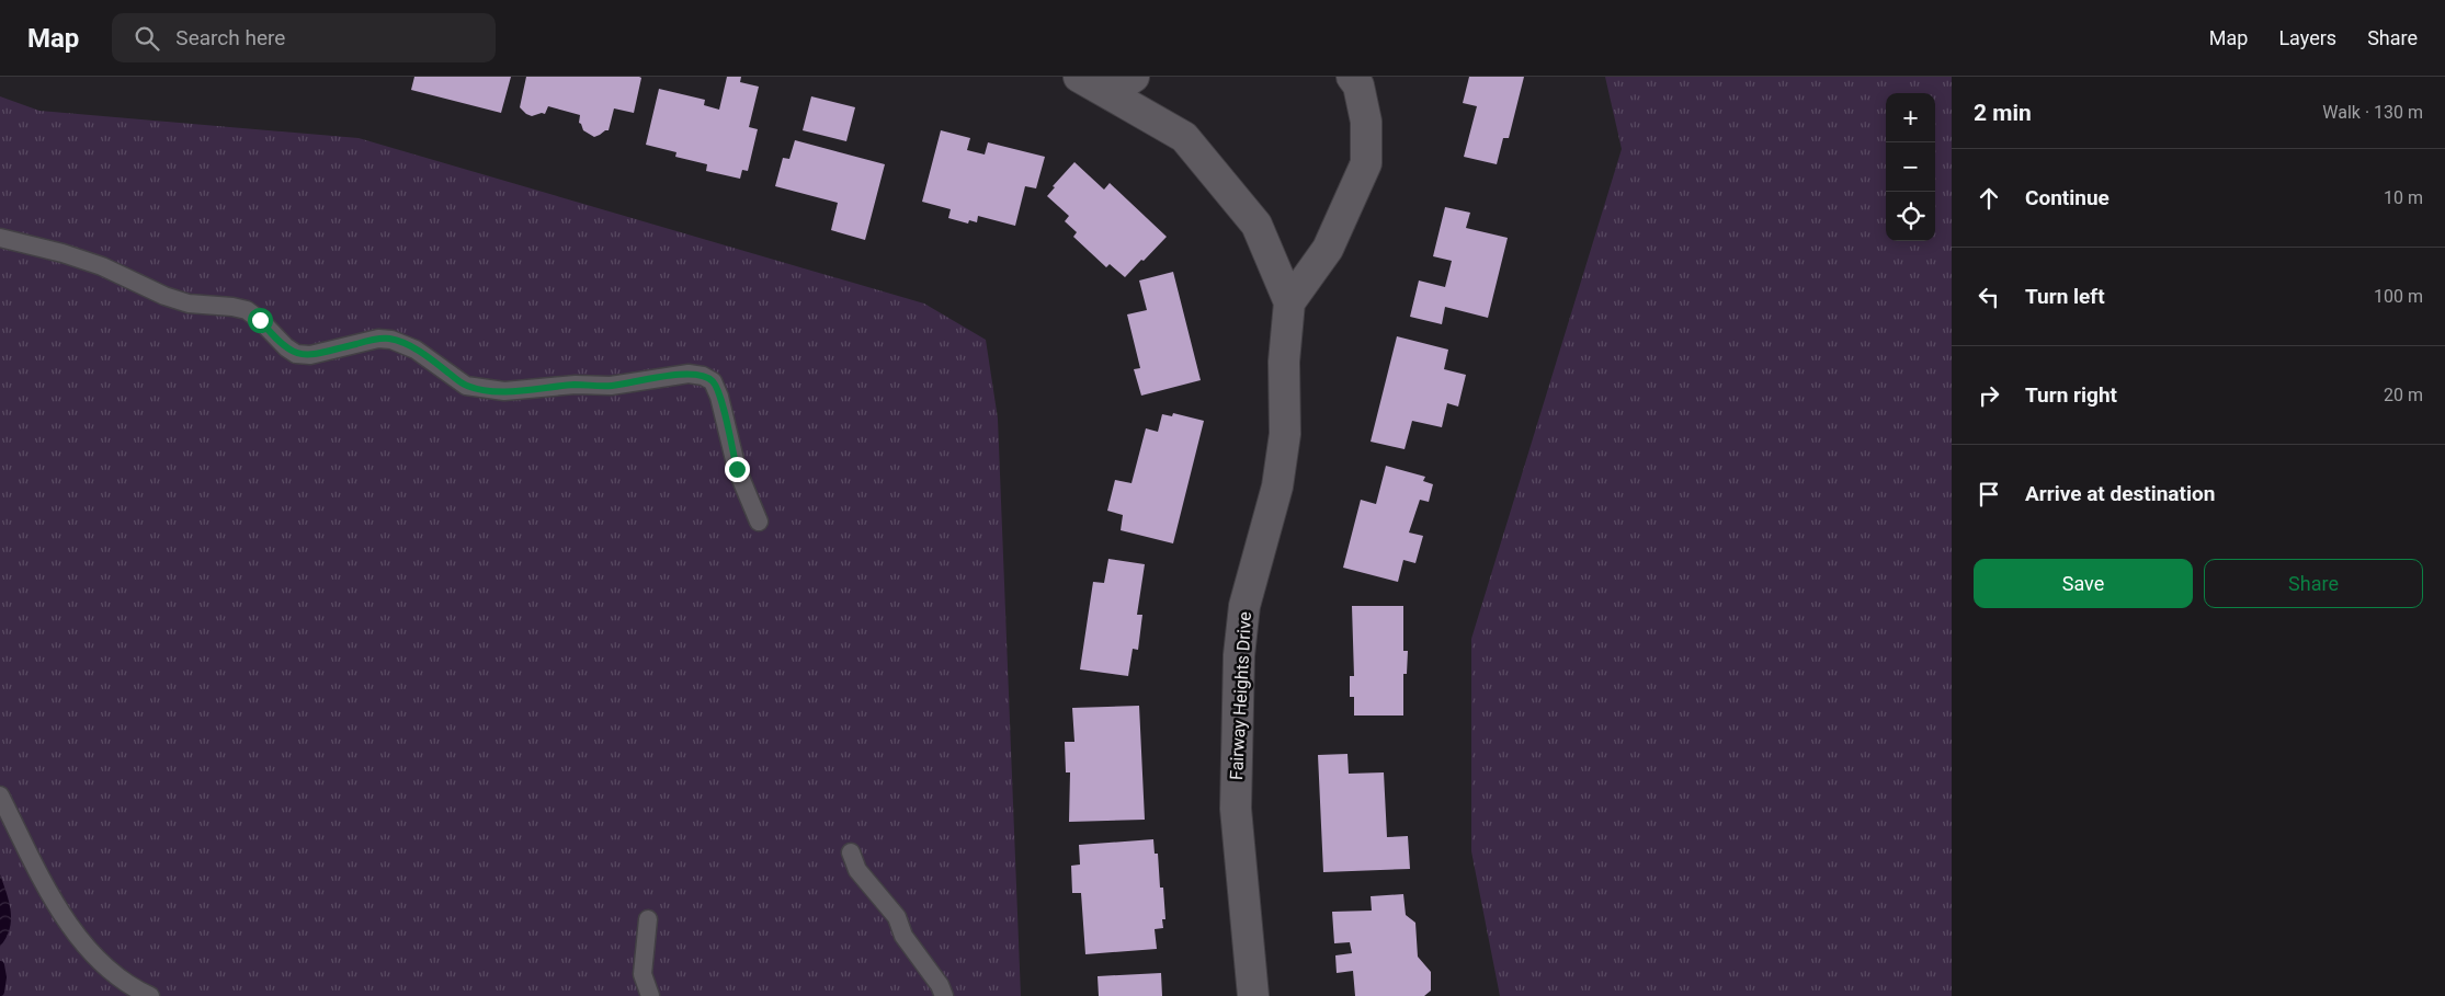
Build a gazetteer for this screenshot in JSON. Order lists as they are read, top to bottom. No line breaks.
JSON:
{"streets":{"street":["Fairway Heights Drive"]},"page":{"header":"Map","search":"Search here","nav":["Map","Layers","Share"],"heading":["2 min","Walk · 130 m"],"map_buttons":["+","−"],"list":[["Continue","10 m"],["Turn left","100 m"],["Turn right","20 m"],"Arrive at destination"],"buttons":["Save","Share"]}}
